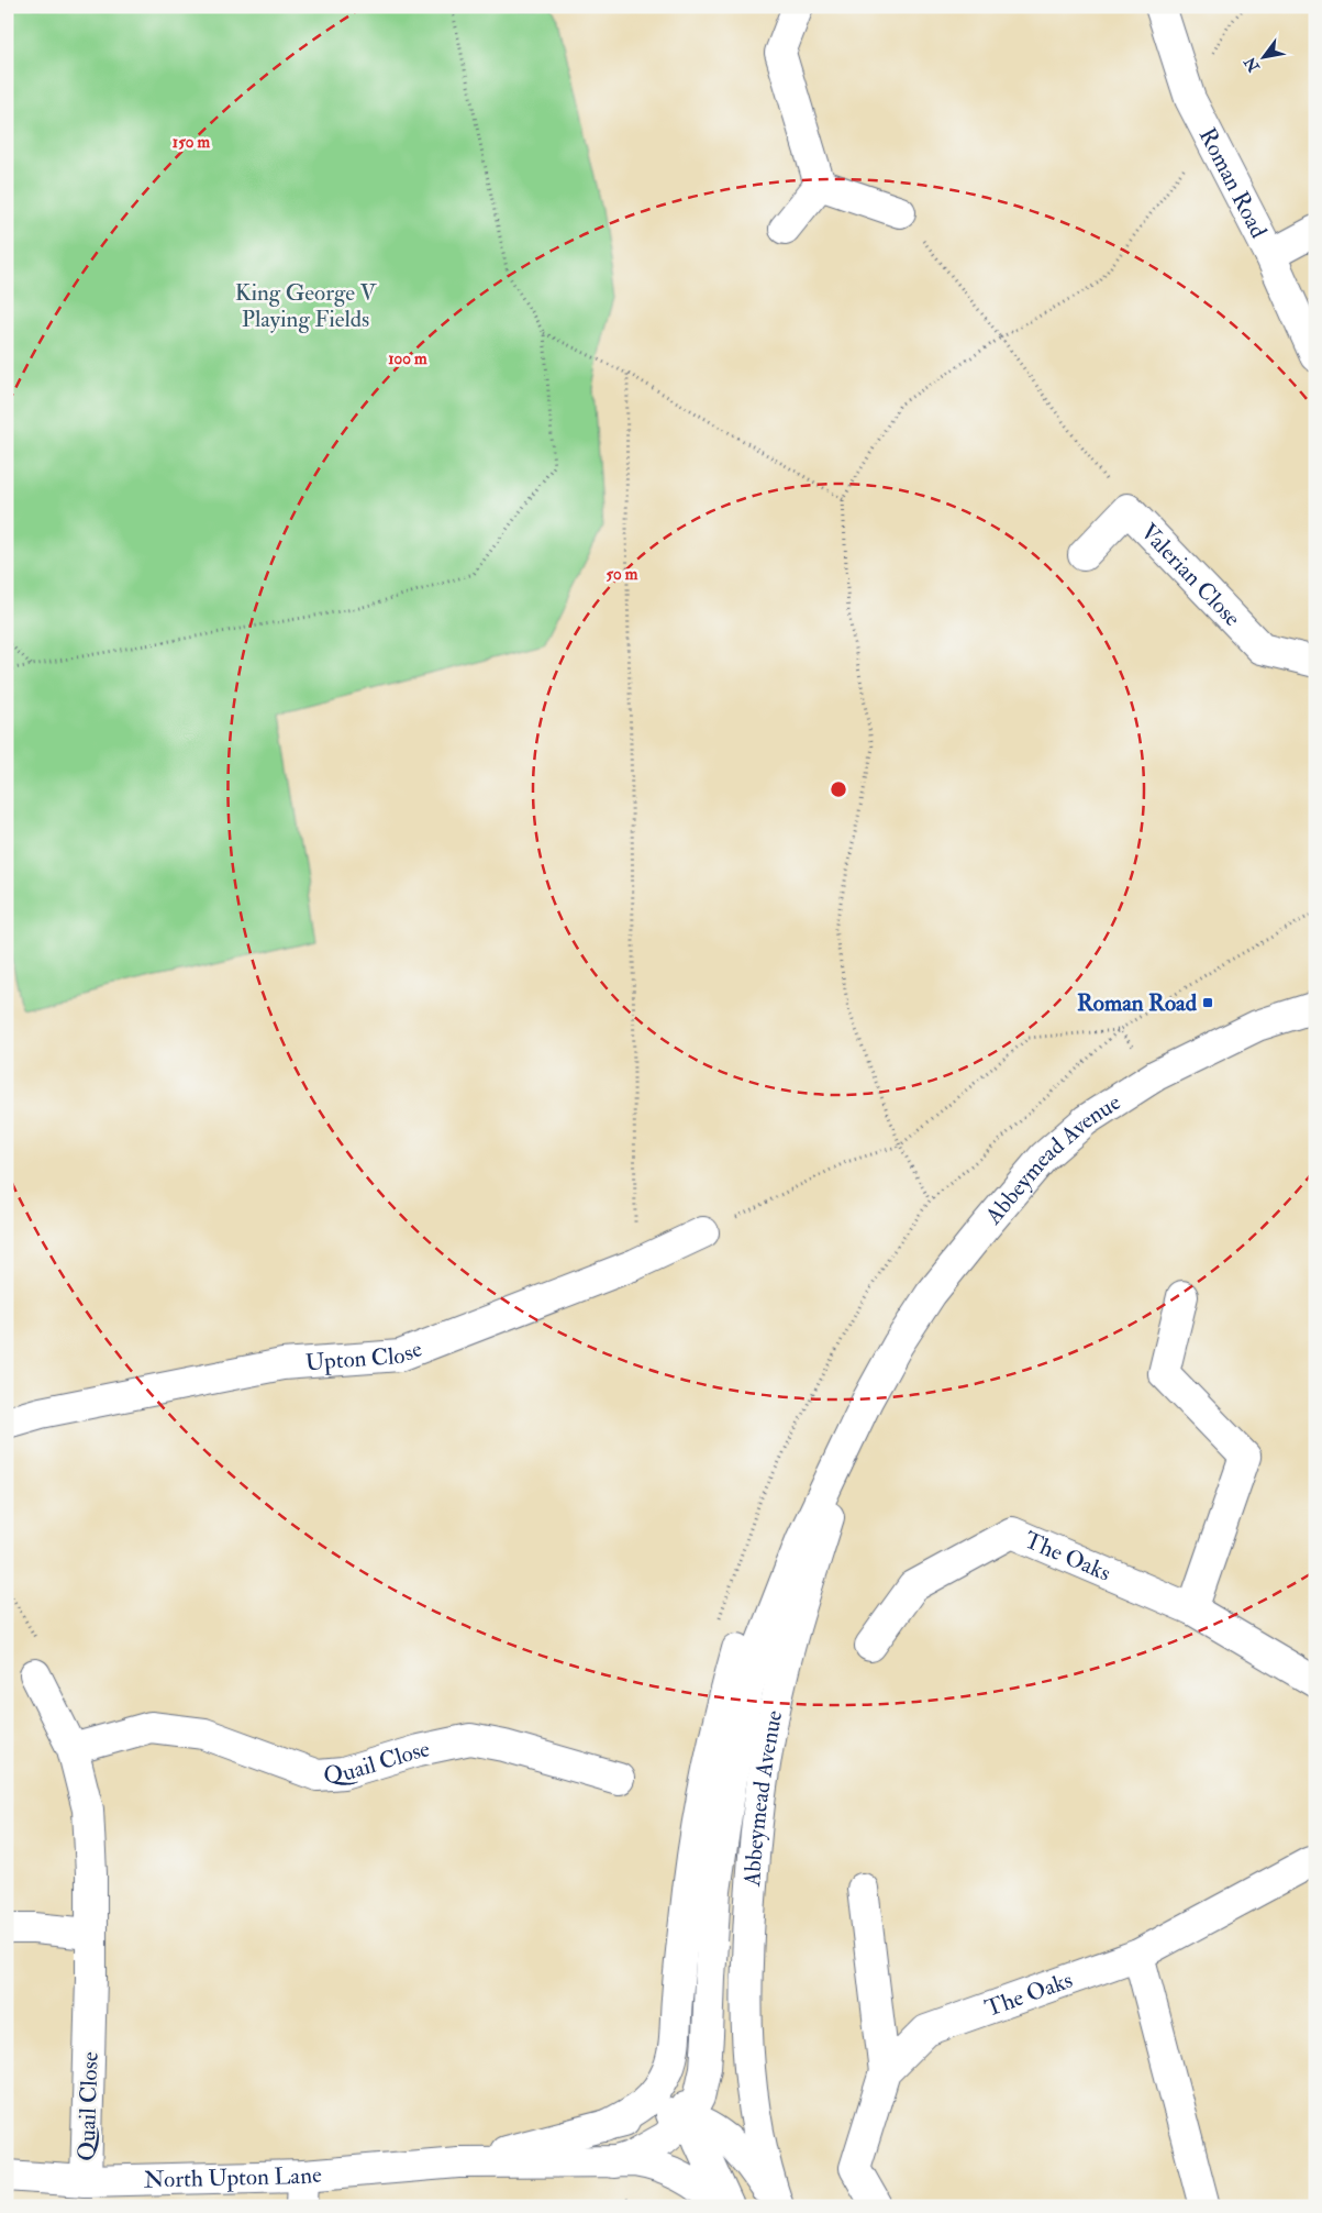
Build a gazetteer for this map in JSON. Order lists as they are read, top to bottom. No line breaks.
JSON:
{"streets":{"street":["Roman Road","Valerian Close","Abbeymead Avenue","Upton Close","The Oaks","Quail Close","North Upton Lane"]},"crossings":[["Abbeymead Avenue","North Upton Lane"],["Quail Close","North Upton Lane"]],"parks":["King George V Playing Fields"],"places":{"transit":["Roman Road"]},"north":"bottom left","rings":["150 m","100 m","50 m"]}
